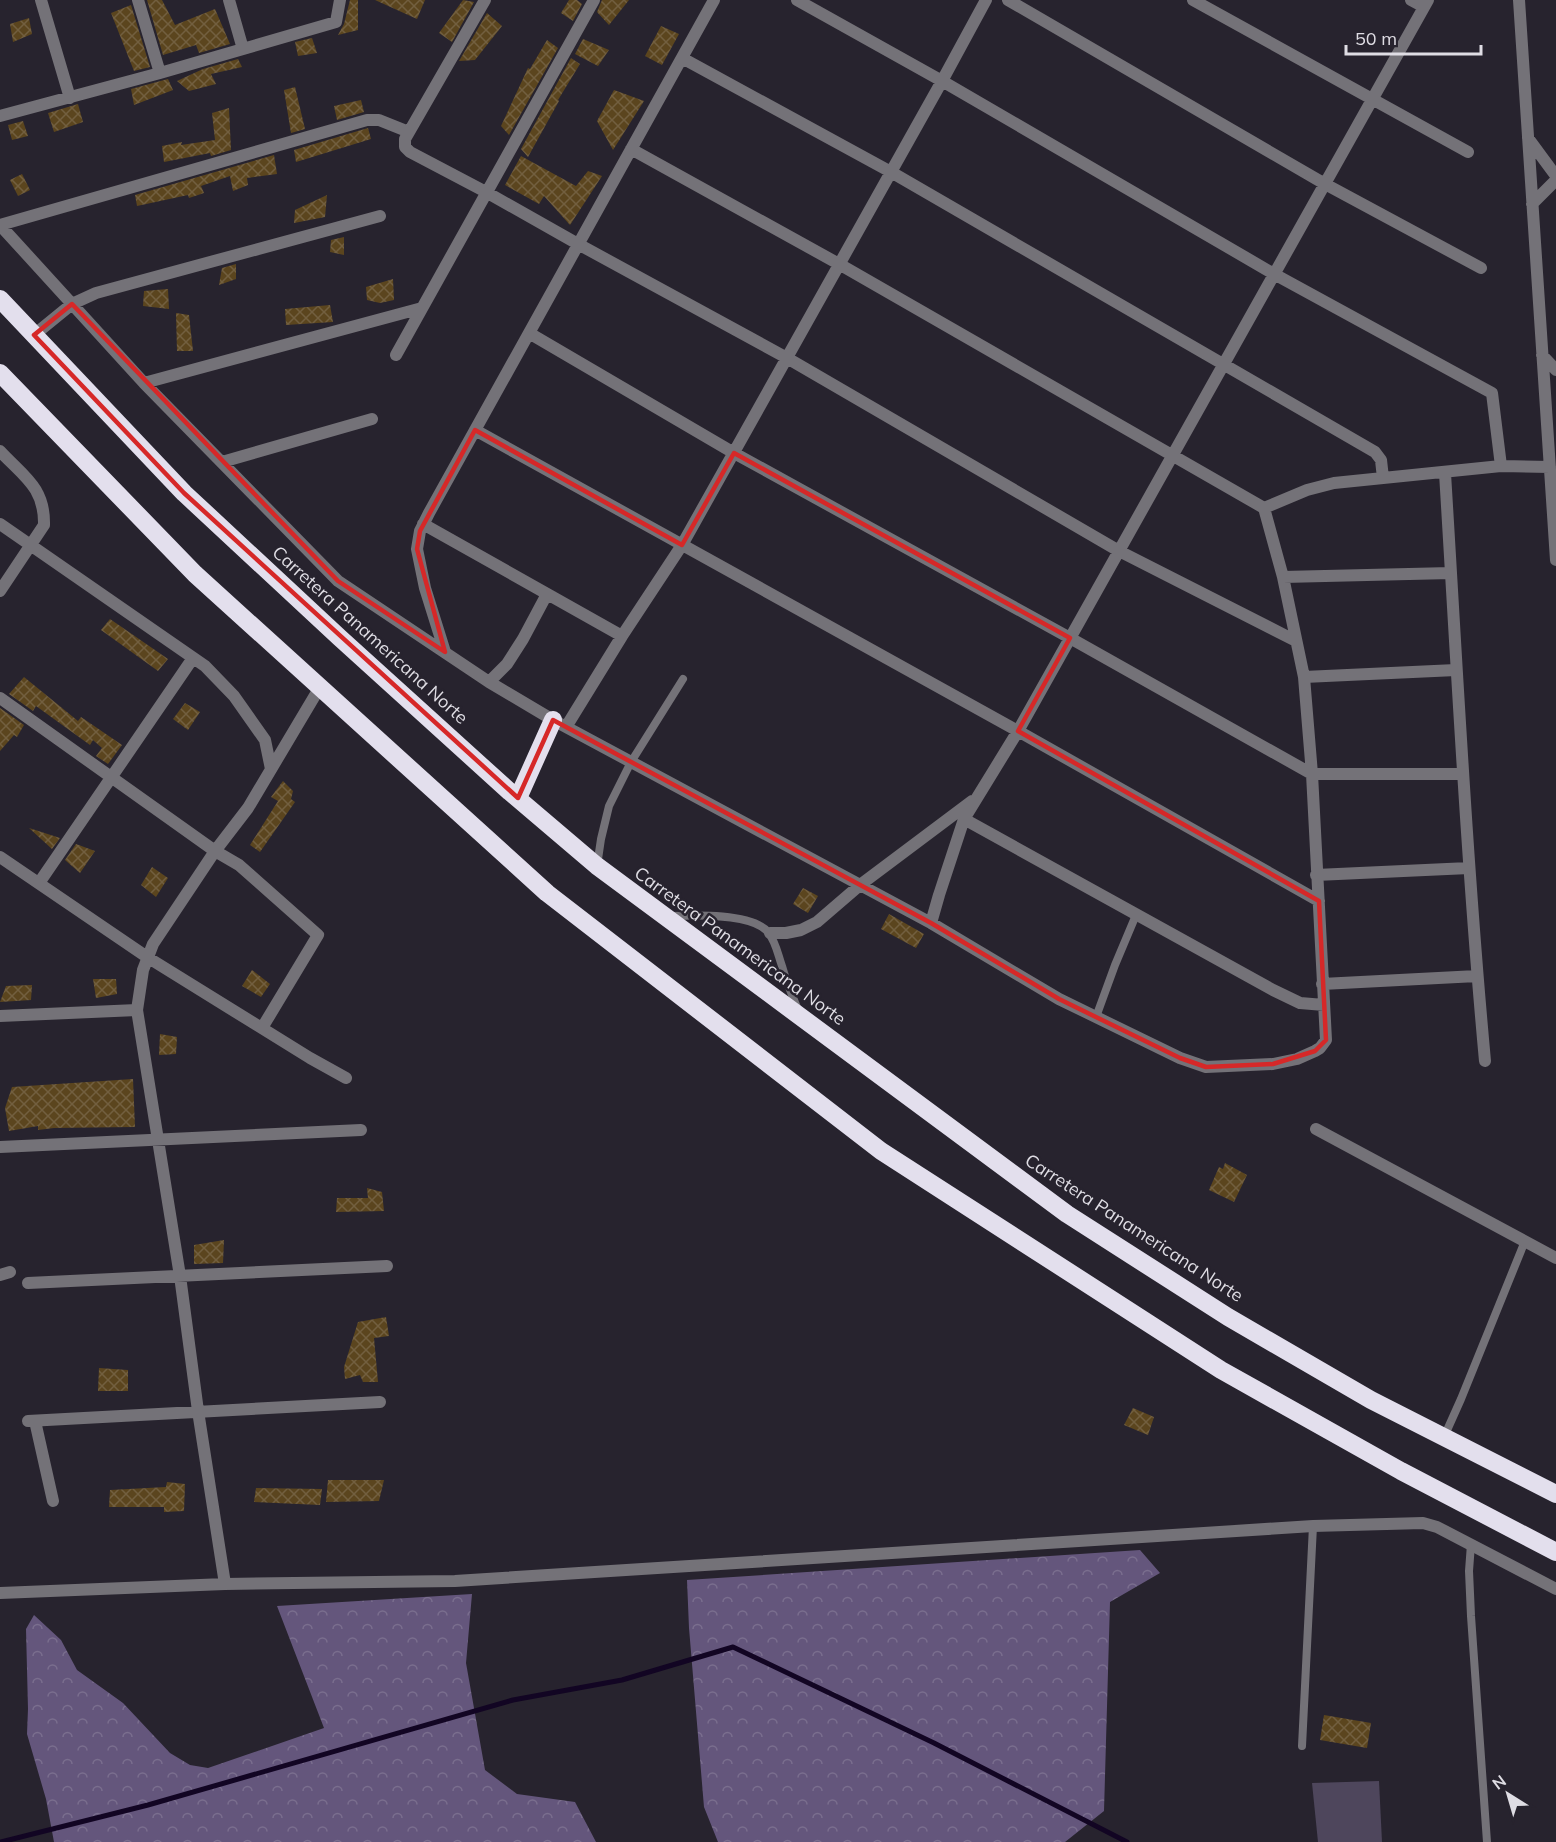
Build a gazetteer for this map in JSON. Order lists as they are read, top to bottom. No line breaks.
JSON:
{"streets":{"highway":["Carretera Panamericana Norte"]},"scale_bar":"50 m","north":"top left"}
